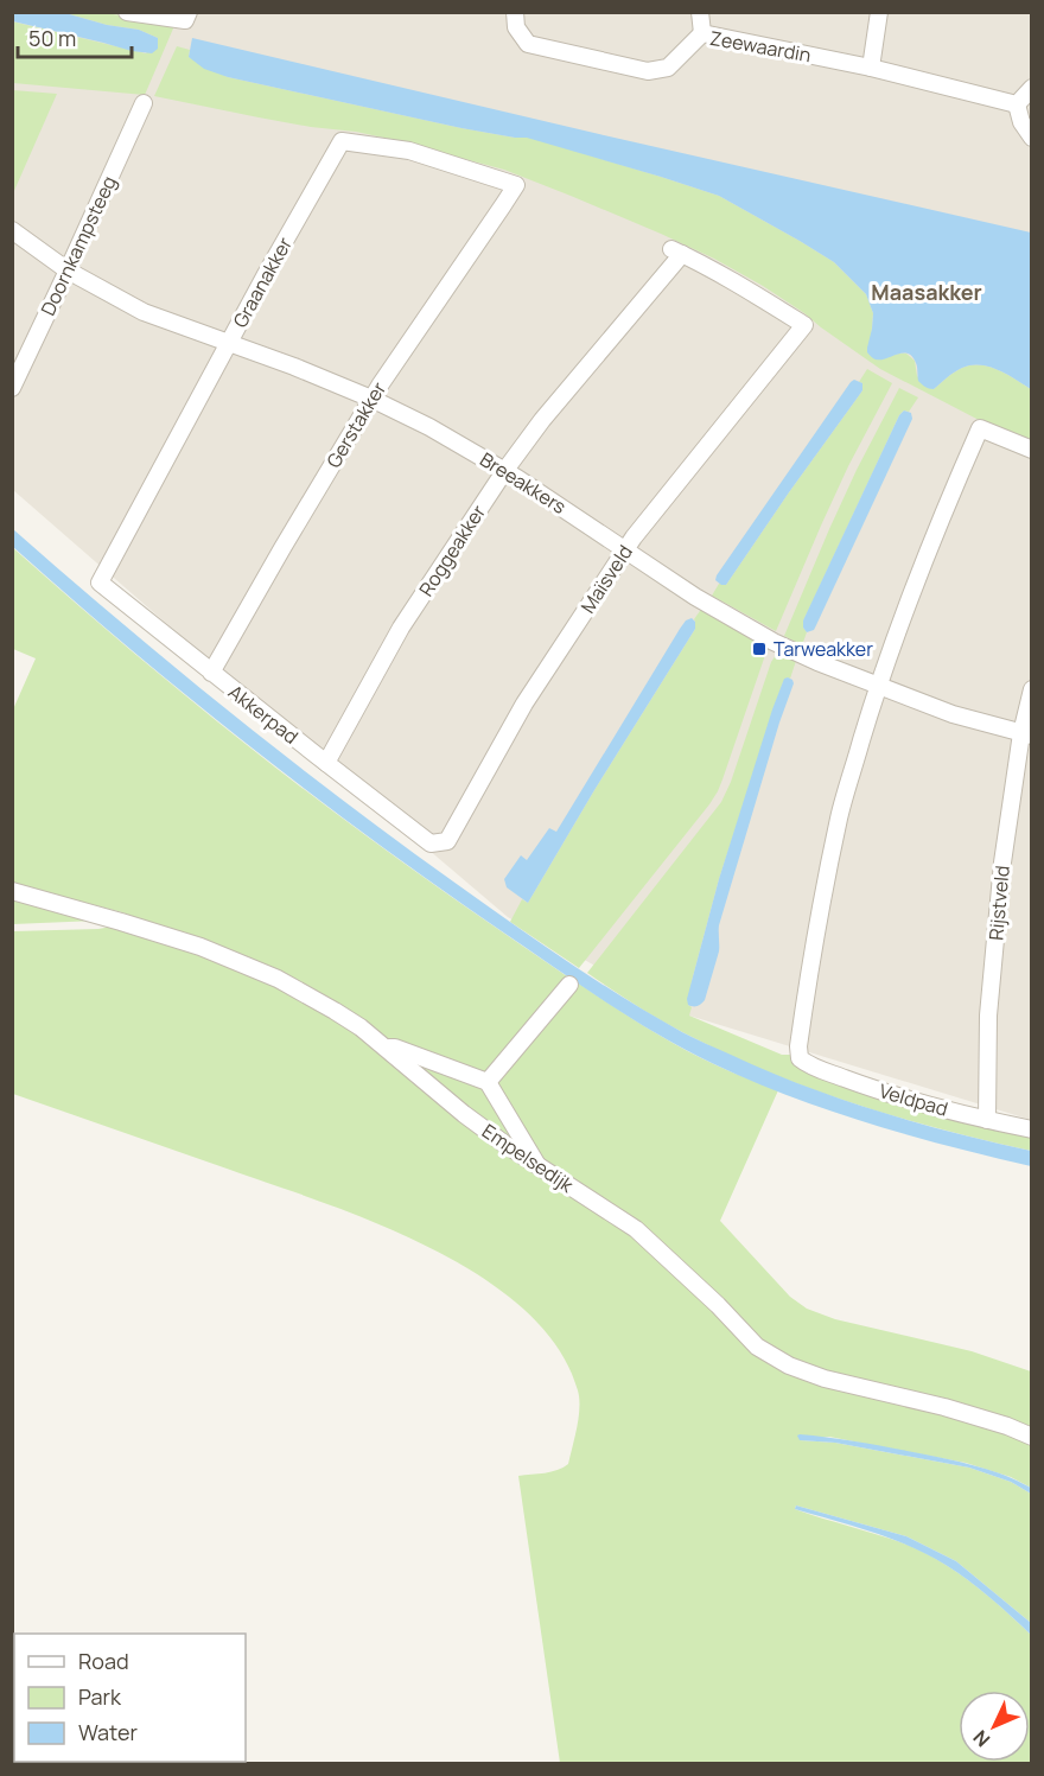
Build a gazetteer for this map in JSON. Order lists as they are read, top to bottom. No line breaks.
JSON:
{"streets":{"street":["Zeewaardin","Doornkampsteeg","Graanakker","Gerstakker","Breeakkers","Roggeakker","Maïsveld","Akkerpad","Rijstveld","Veldpad","Empelsedijk"]},"crossings":[["Doornkampsteeg","Breeakkers"],["Graanakker","Gerstakker"],["Graanakker","Breeakkers"],["Graanakker","Akkerpad"],["Gerstakker","Breeakkers"],["Gerstakker","Akkerpad"],["Breeakkers","Roggeakker"],["Breeakkers","Maïsveld"],["Breeakkers","Rijstveld"],["Breeakkers","Veldpad"],["Roggeakker","Maïsveld"],["Roggeakker","Akkerpad"],["Maïsveld","Akkerpad"],["Rijstveld","Veldpad"]],"districts":["Maasakker"],"places":{"transit":["Tarweakker"]},"legend":["Road","Park","Water"],"scale_bar":"50 m","north":"bottom left"}
